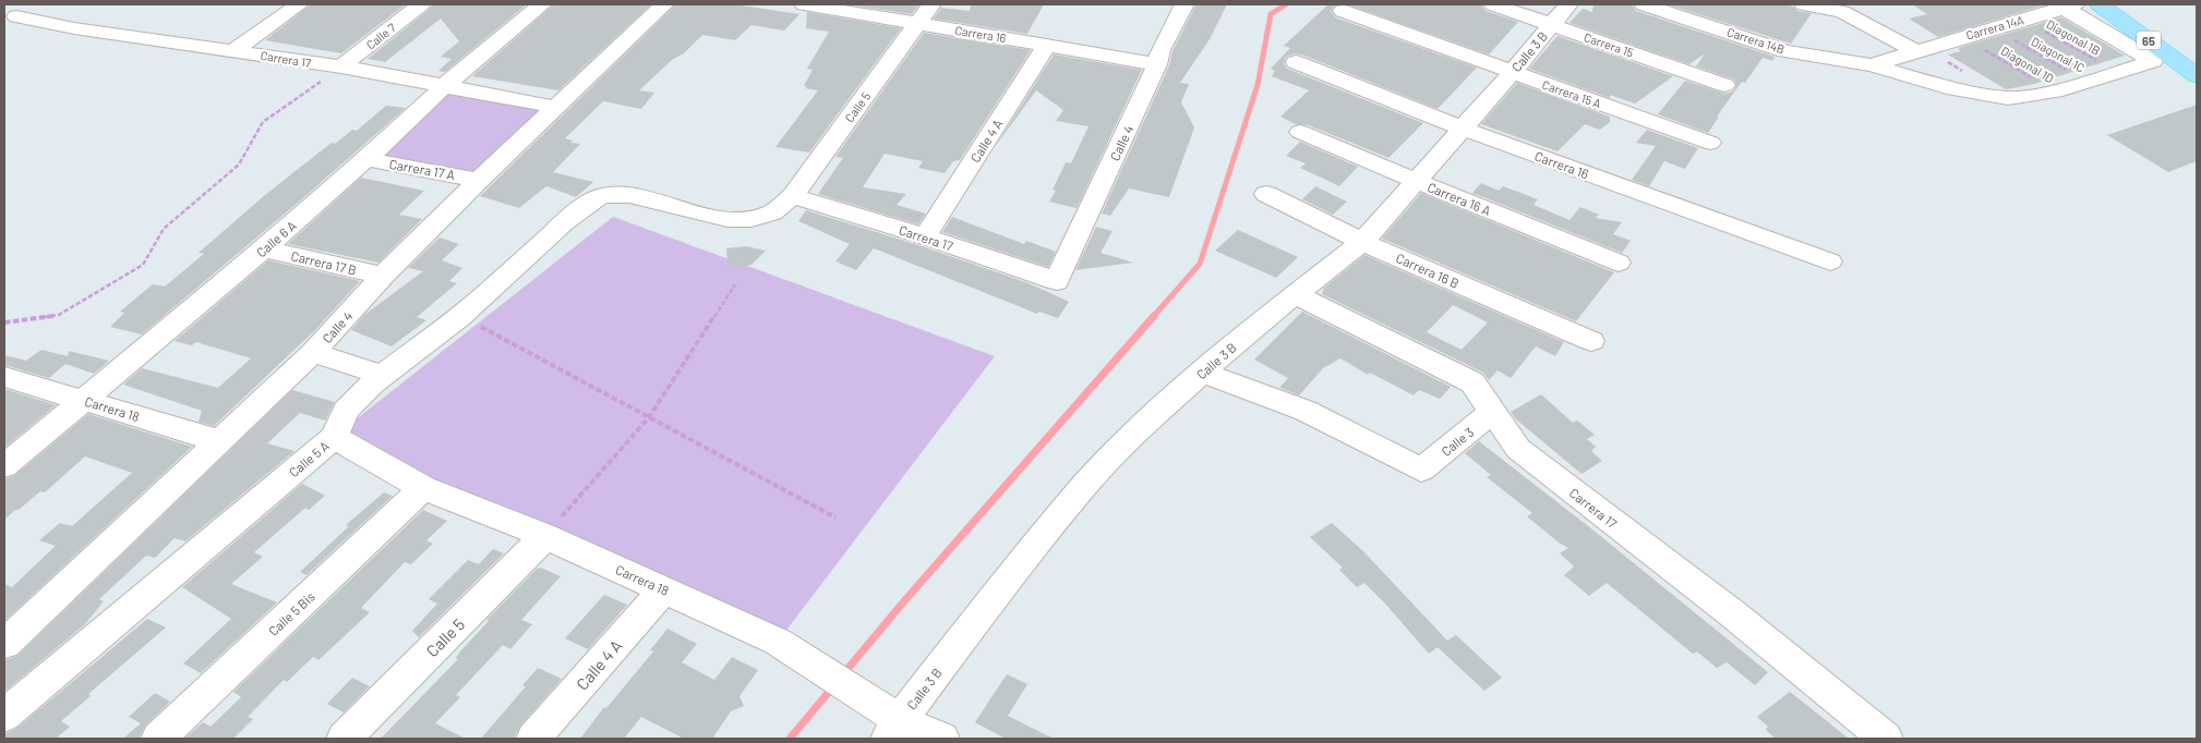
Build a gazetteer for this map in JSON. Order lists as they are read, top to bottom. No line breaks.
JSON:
{"streets":{"main road":["65"],"street":["Carrera 14A","Carrera 16","Calle 7","Carrera 14B","Carrera 15","Calle 3 B","Carrera 17","Carrera 15 A","Calle 5","Calle 4 A","Calle 4","Carrera 17 A","Carrera 16 A","Calle 6 A","Carrera 17 B","Carrera 16 B","Carrera 18","Calle 3","Calle 5 A","Calle 5 Bis"],"path":["Diagonal 1B","Diagonal 1C","Diagonal 1D"]},"crossings":[["Carrera 14A","Diagonal 1B"],["Carrera 14A","Carrera 14B"],["Carrera 14A","Diagonal 1C"],["Carrera 14A","Diagonal 1D"],["Carrera 16","Calle 3 B"],["Carrera 16","Calle 5"],["Carrera 16","Calle 4 A"],["Carrera 16","Calle 4"],["Calle 7","Carrera 17"],["Diagonal 1B","Carrera 14B"],["Carrera 14B","Diagonal 1C"],["Carrera 14B","Diagonal 1D"],["Carrera 15","Calle 3 B"],["Calle 3 B","Carrera 17"],["Calle 3 B","Carrera 15 A"],["Calle 3 B","Carrera 16 A"],["Calle 3 B","Carrera 16 B"],["Calle 3 B","Carrera 18"],["Calle 3 B","Calle 3"],["Carrera 17","Calle 5"],["Carrera 17","Calle 4 A"],["Carrera 17","Calle 4"],["Carrera 17","Calle 6 A"],["Carrera 17","Calle 3"],["Carrera 17","Calle 5 A"],["Calle 5","Carrera 18"],["Calle 5","Calle 5 A"],["Calle 4 A","Carrera 18"],["Calle 4","Carrera 17 A"],["Calle 4","Carrera 17 B"],["Calle 4","Carrera 18"],["Carrera 17 A","Calle 6 A"],["Calle 6 A","Carrera 17 B"],["Calle 6 A","Carrera 18"],["Carrera 18","Calle 5 A"],["Carrera 18","Calle 5 Bis"]]}
